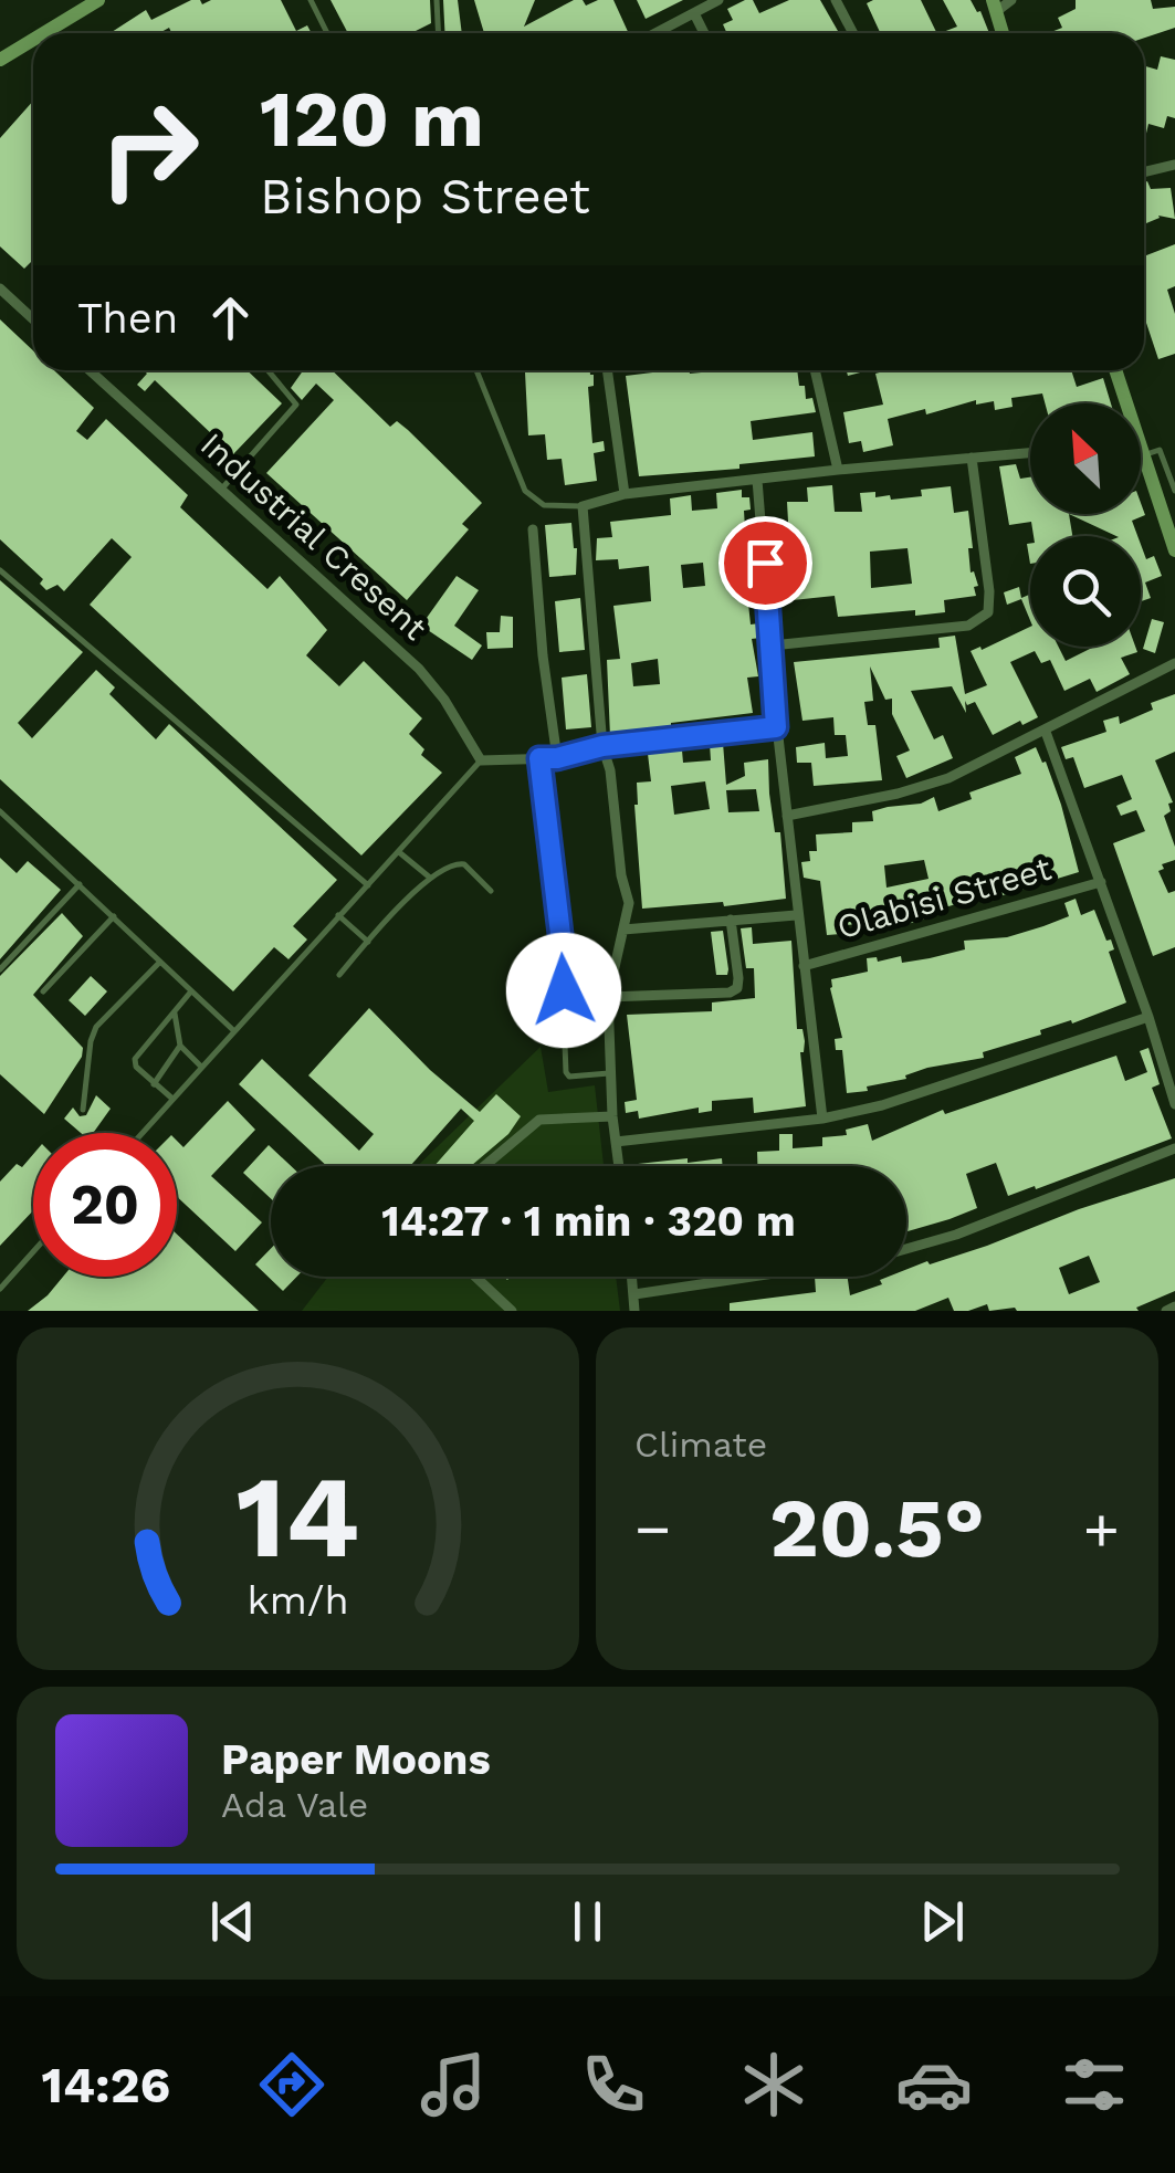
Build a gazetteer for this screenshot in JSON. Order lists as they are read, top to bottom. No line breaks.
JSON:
{"streets":{"street":["Industrial Cresent","Olabisi Street"]},"north":"top left","page":{"turn":["120 m","Bishop Street"],"then":"Then","limit":"20","trip":"14:27 · 1 min · 320 m","tile":"Climate","heat":["−","20.5°","+"],"song":["Paper Moons","Ada Vale"],"tabs":"14:26","gauge":["14","km/h"]}}
